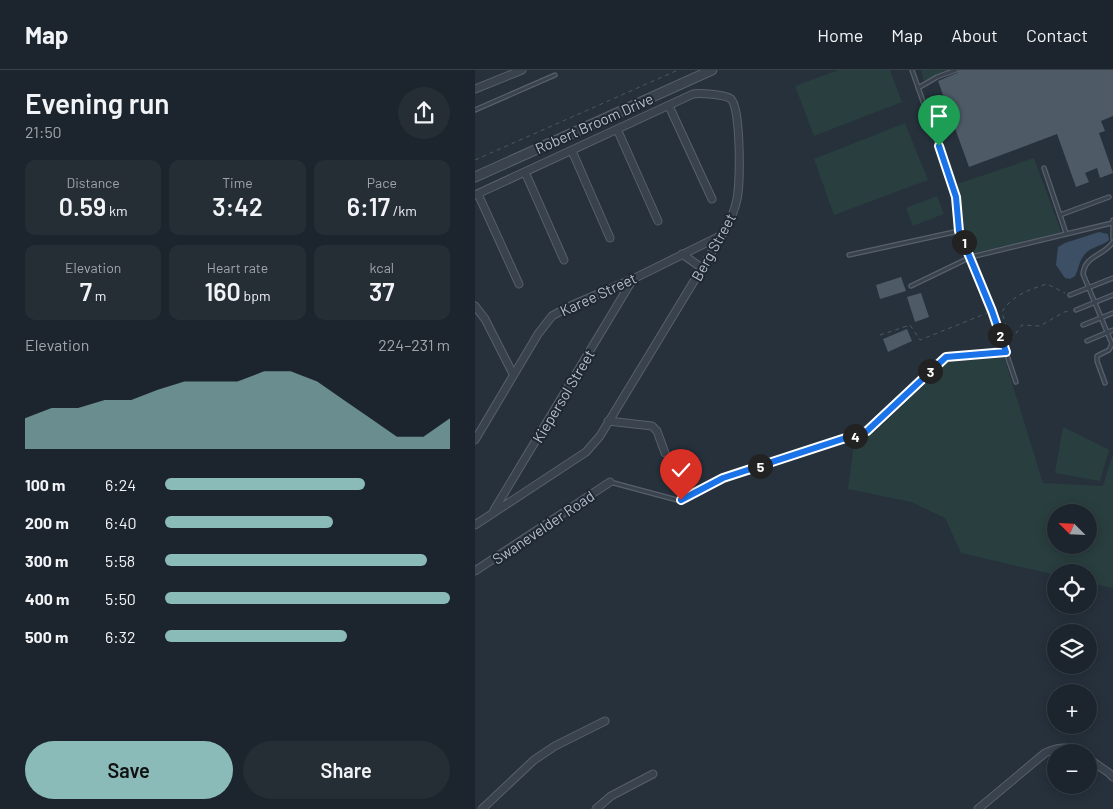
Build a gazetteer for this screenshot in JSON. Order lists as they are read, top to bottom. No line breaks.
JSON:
{"streets":{"street":["Robert Broom Drive","Berg Street","Karee Street","Kiepersol Street","Swanevelder Road"]},"crossings":[["Berg Street","Karee Street"],["Berg Street","Kiepersol Street"],["Karee Street","Kiepersol Street"]],"north":"top left","page":{"header":"Map","nav":["Home","Map","About","Contact"],"heading":["Evening run","21:50"],"stats":[["Distance","0.59 km"],["Time","3:42"],["Pace","6:17 /km"],["Elevation","7 m"],["Heart rate","160 bpm"],["kcal","37"]],"pins":["1","2","3","4","5"],"chart":["Elevation","224–231 m"],"list":[{"name":"100 m","note":"6:24"},{"name":"200 m","note":"6:40"},{"name":"300 m","note":"5:58"},{"name":"400 m","note":"5:50"},{"name":"500 m","note":"6:32"}],"map_buttons":["+","−"],"buttons":["Save","Share"]}}
